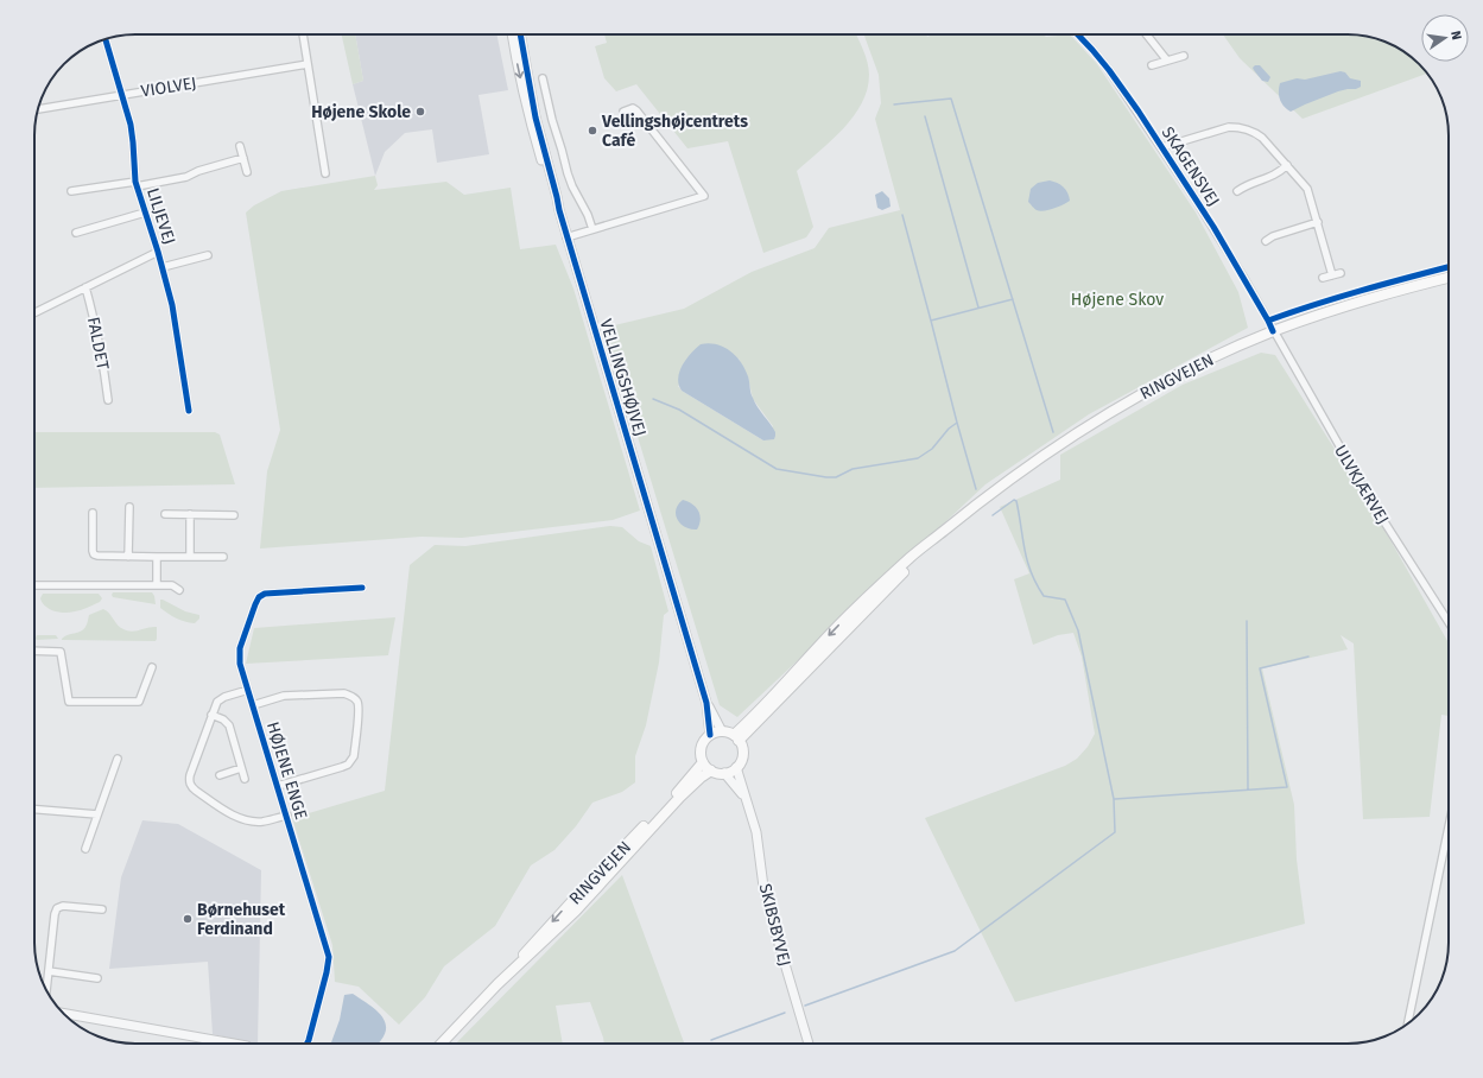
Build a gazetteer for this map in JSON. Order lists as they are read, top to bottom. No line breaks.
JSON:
{"streets":{"main road":["RINGVEJEN"],"street":["VIOLVEJ","SKAGENSVEJ","LILJEVEJ","FALDET","VELLINGSHØJVEJ","ULVKJÆRVEJ","HØJENE ENGE","SKIBSBYVEJ"]},"crossings":[["VIOLVEJ","LILJEVEJ"],["SKAGENSVEJ","RINGVEJEN"],["SKAGENSVEJ","ULVKJÆRVEJ"],["RINGVEJEN","VELLINGSHØJVEJ"],["RINGVEJEN","ULVKJÆRVEJ"],["RINGVEJEN","SKIBSBYVEJ"],["VELLINGSHØJVEJ","SKIBSBYVEJ"]],"parks":["Højene Skov"],"places":["Højene Skole","Vellingshøjcentrets Café","Børnehuset Ferdinand"],"north":"right"}
